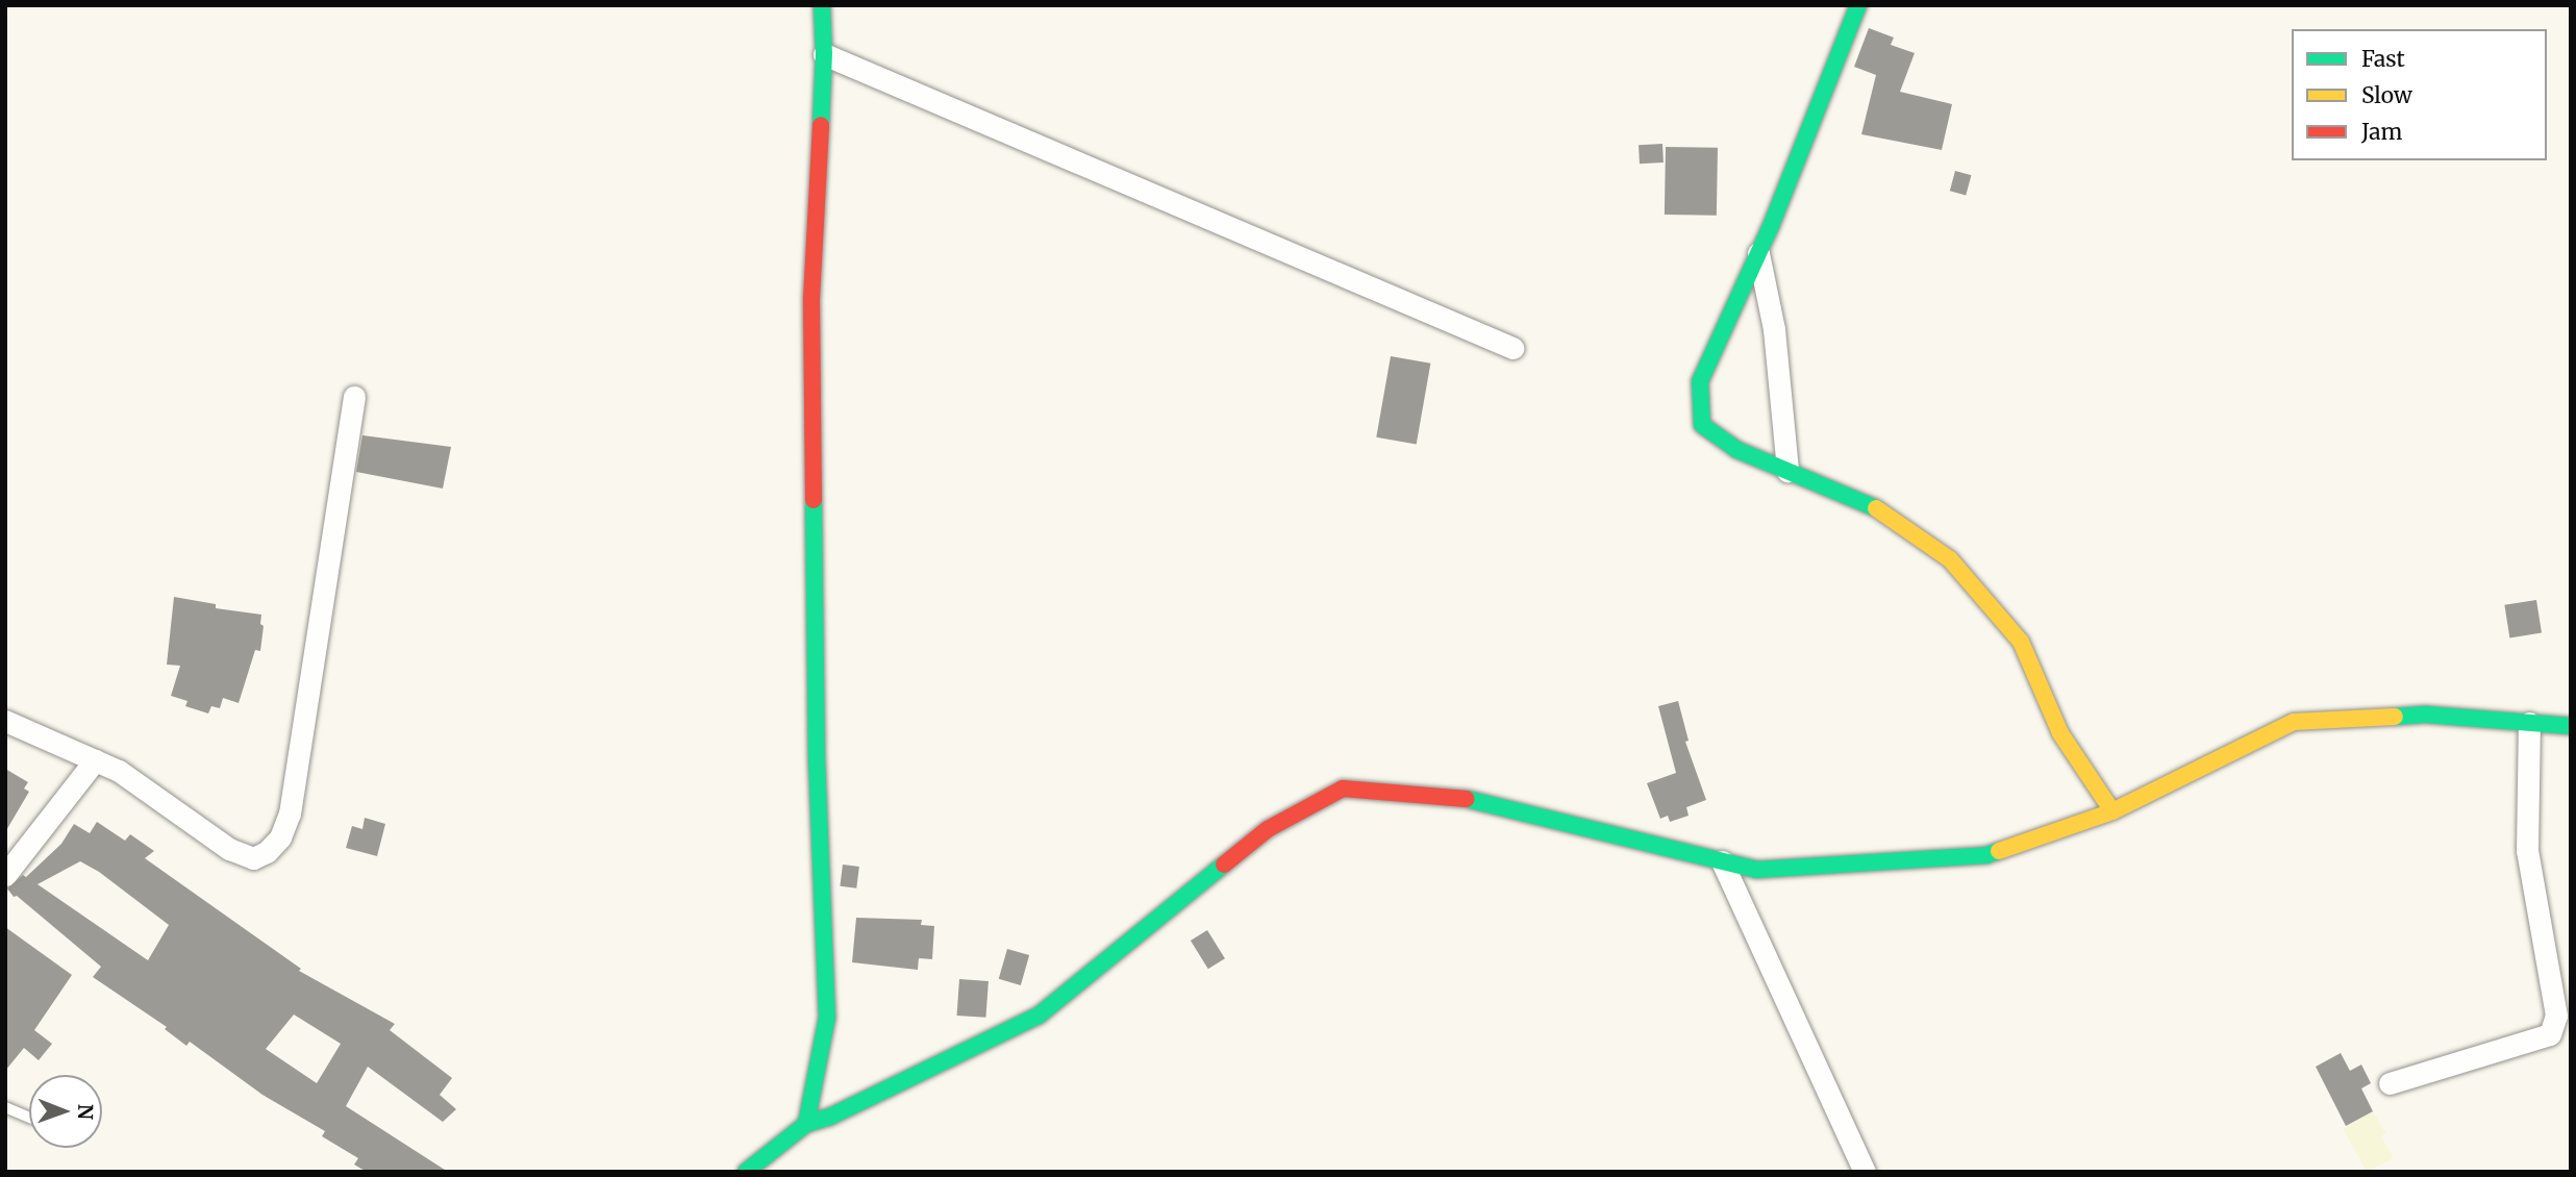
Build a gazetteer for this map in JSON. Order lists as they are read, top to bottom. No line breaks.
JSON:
{"legend":["Fast","Slow","Jam"],"north":"right"}
